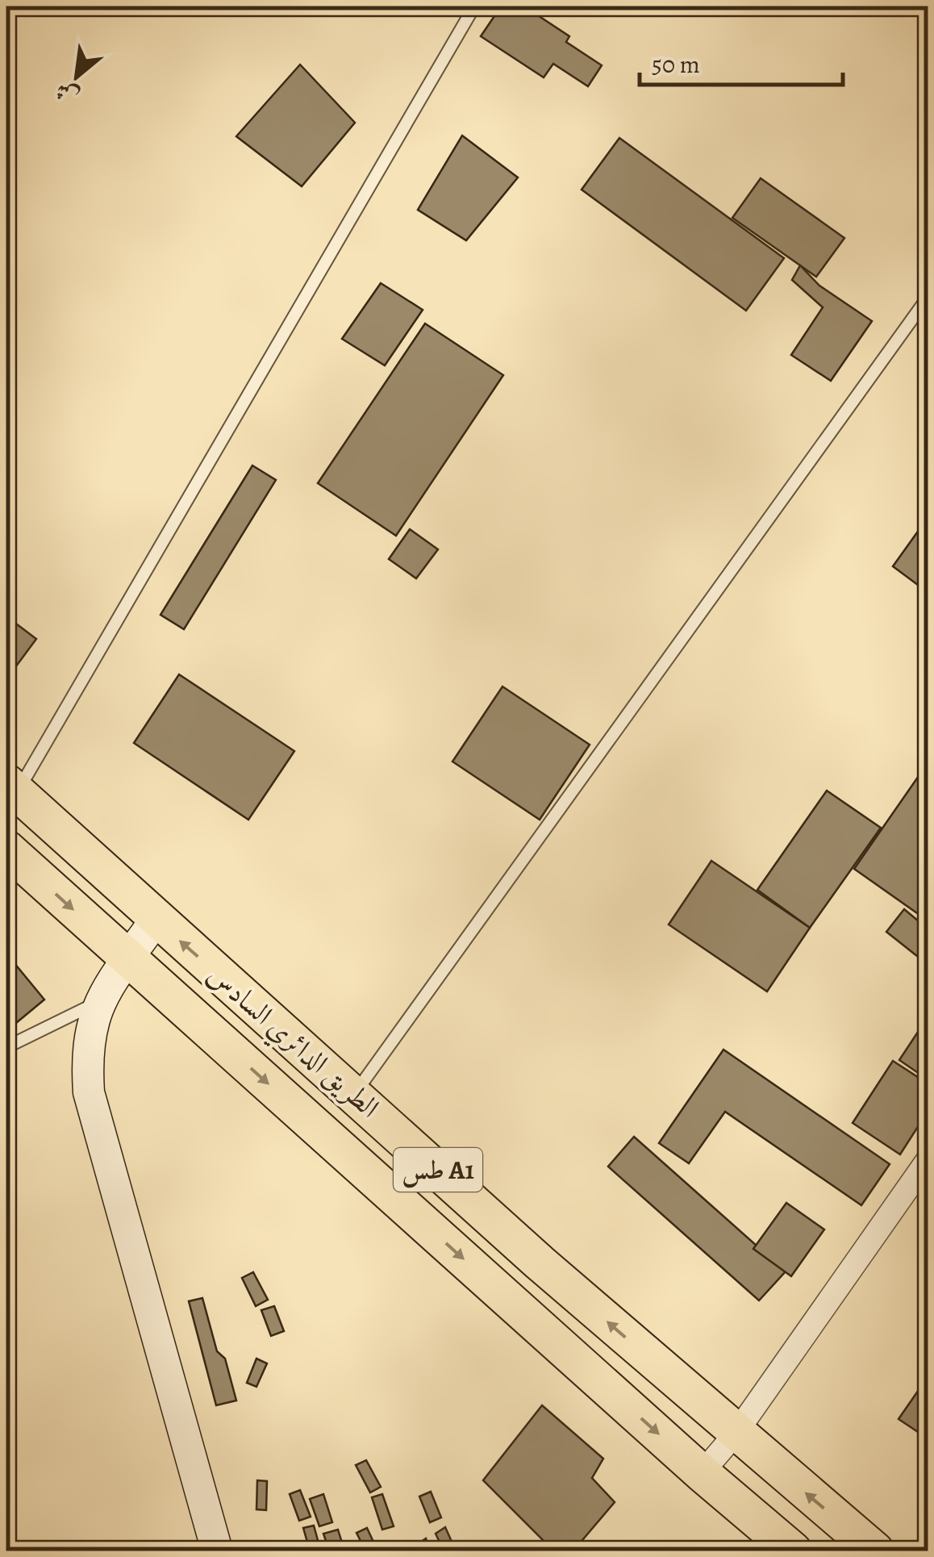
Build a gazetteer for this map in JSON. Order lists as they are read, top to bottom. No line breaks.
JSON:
{"streets":{"highway":["الطريق الدائري السادس","طس A1"]},"scale_bar":"50 m","north":"bottom left"}
